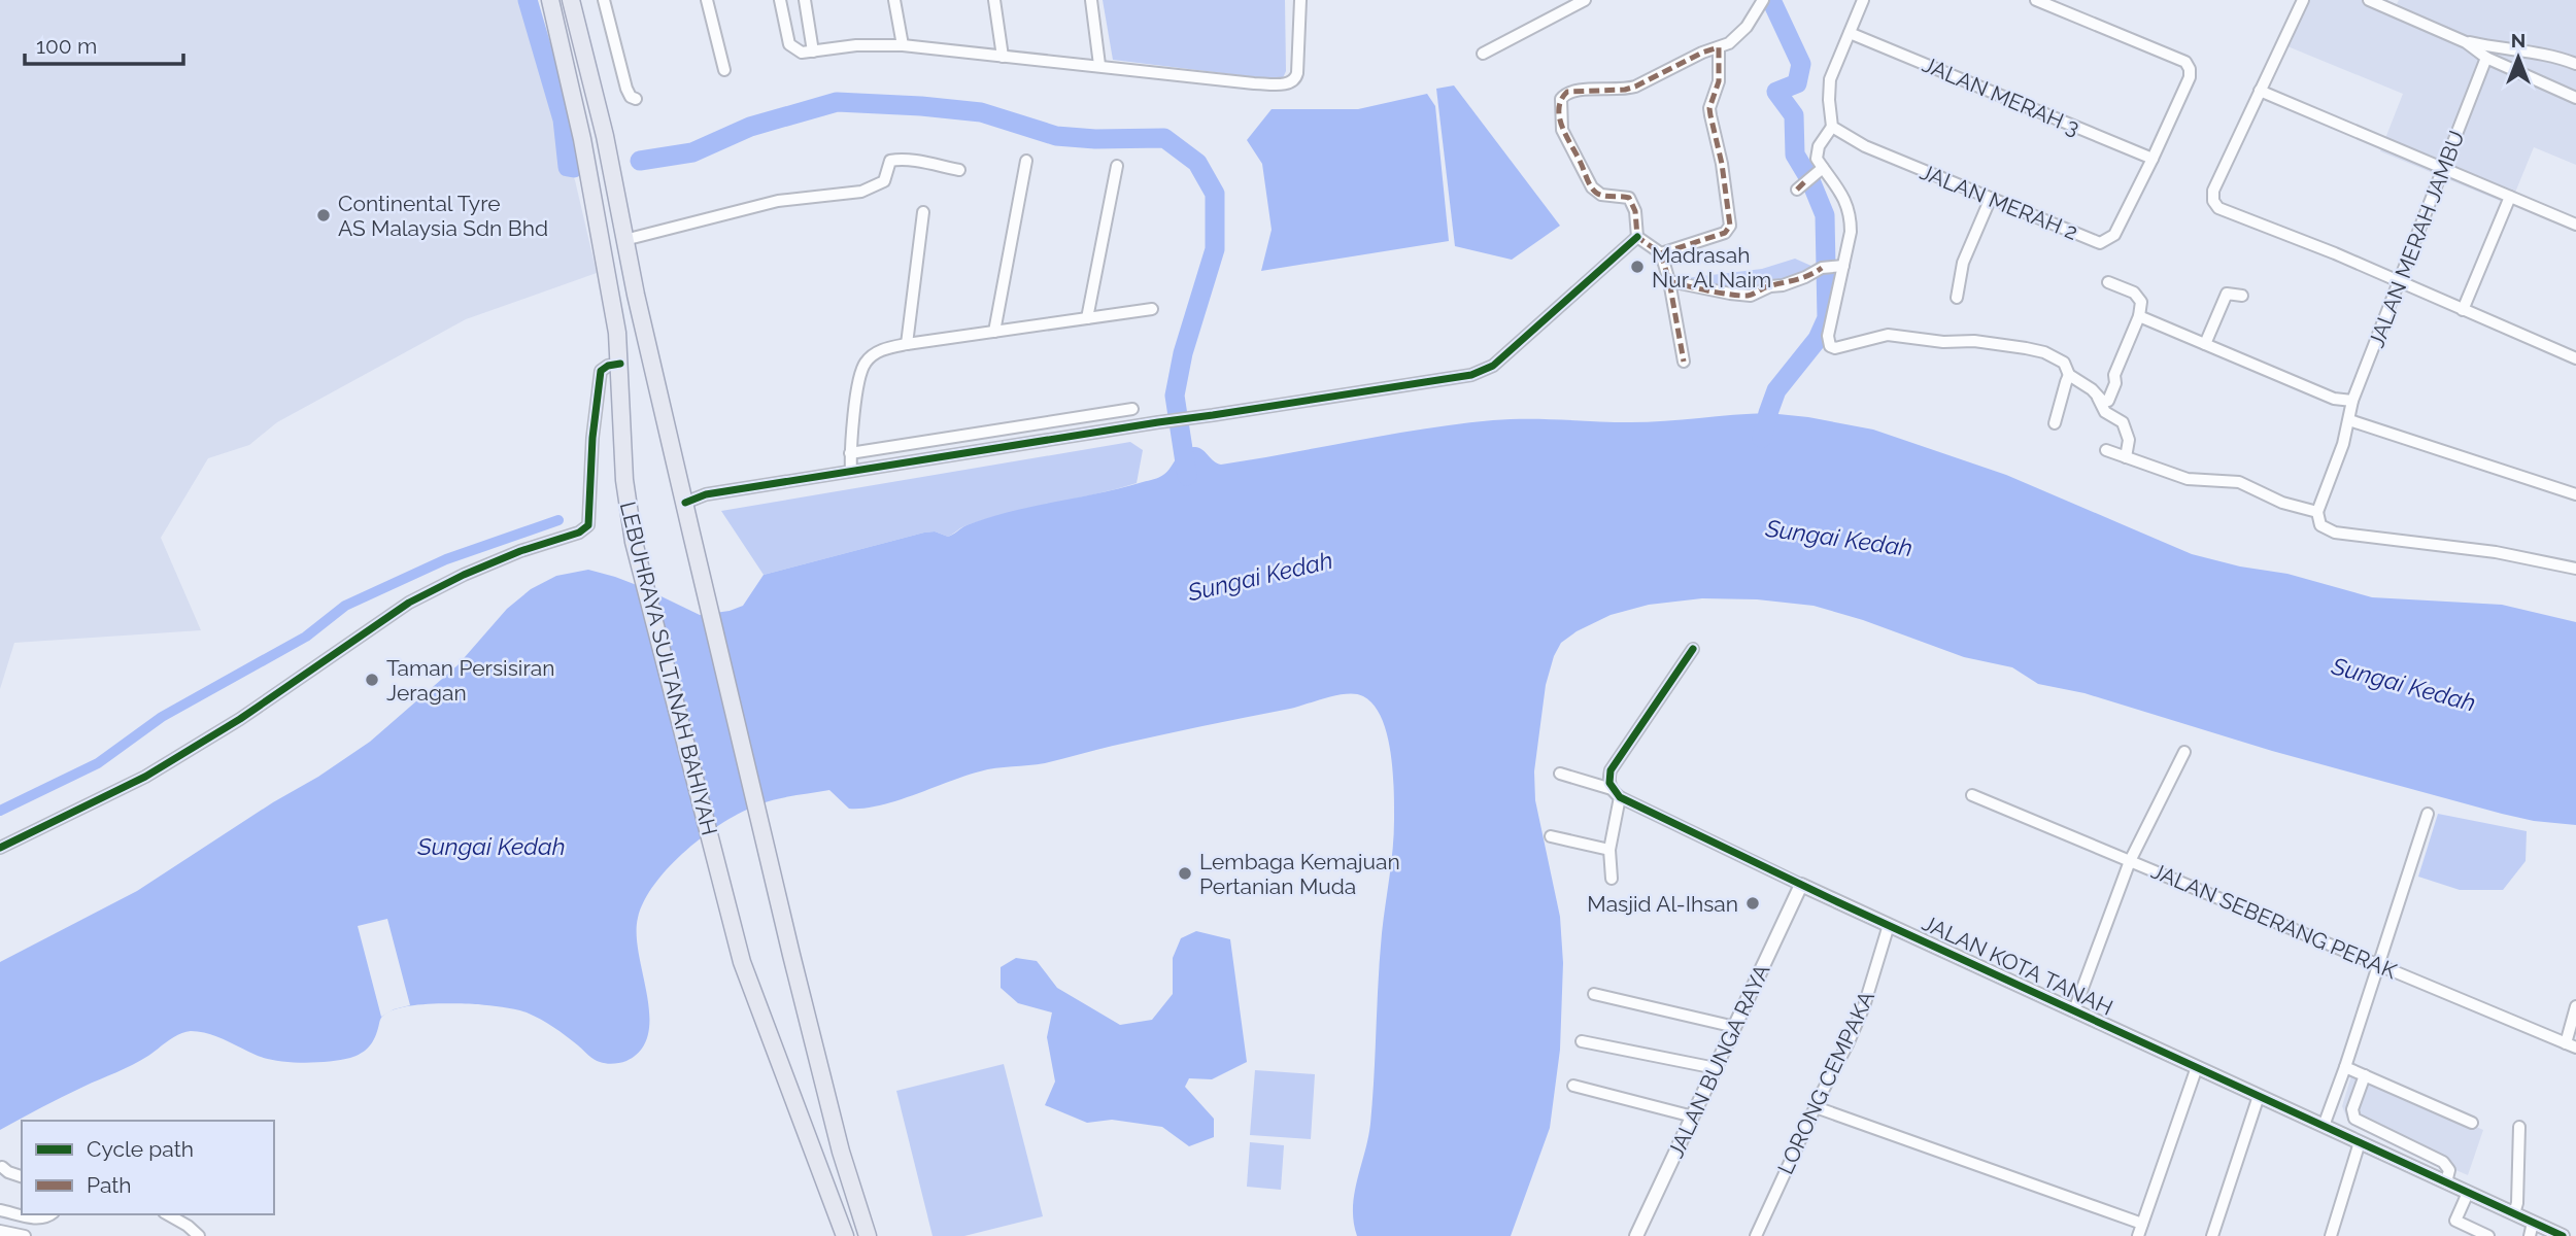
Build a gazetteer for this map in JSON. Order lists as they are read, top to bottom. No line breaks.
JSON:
{"streets":{"main road":["LEBUHRAYA SULTANAH BAHIYAH"],"street":["JALAN MERAH 3","JALAN MERAH 2","JALAN MERAH JAMBU","JALAN SEBERANG PERAK","JALAN KOTA TANAH","JALAN BUNGA RAYA","LORONG CEMPAKA"]},"crossings":[["JALAN MERAH 3","JALAN MERAH 2"],["JALAN KOTA TANAH","JALAN BUNGA RAYA"],["JALAN KOTA TANAH","LORONG CEMPAKA"]],"water":["Sungai Kedah"],"places":["Continental Tyre AS Malaysia Sdn Bhd","Madrasah Nur Al Naim","Taman Persisiran Jeragan","Lembaga Kemajuan Pertanian Muda","Masjid Al-Ihsan"],"legend":["Cycle path","Path"],"scale_bar":"100 m","north":"top"}
